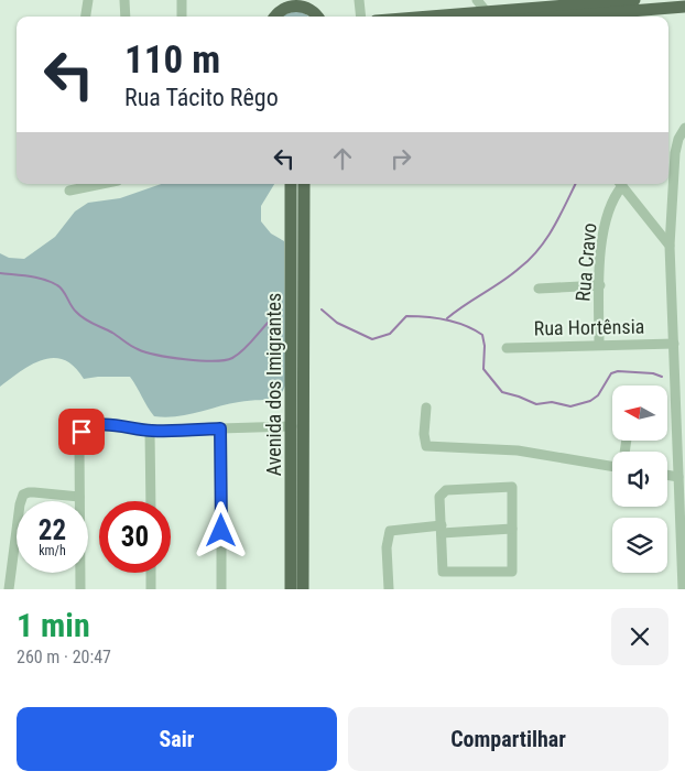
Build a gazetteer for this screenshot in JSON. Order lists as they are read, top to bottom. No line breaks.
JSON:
{"streets":{"main road":["Avenida dos Imigrantes"],"street":["Rua Cravo","Rua Hortênsia"]},"crossings":[["Rua Cravo","Rua Hortênsia"]],"north":"left","page":{"turn":["110 m","Rua Tácito Rêgo"],"speed":"22 km/h","limit":"30","heading":["1 min","260 m · 20:47"],"buttons":["Sair","Compartilhar"]}}
